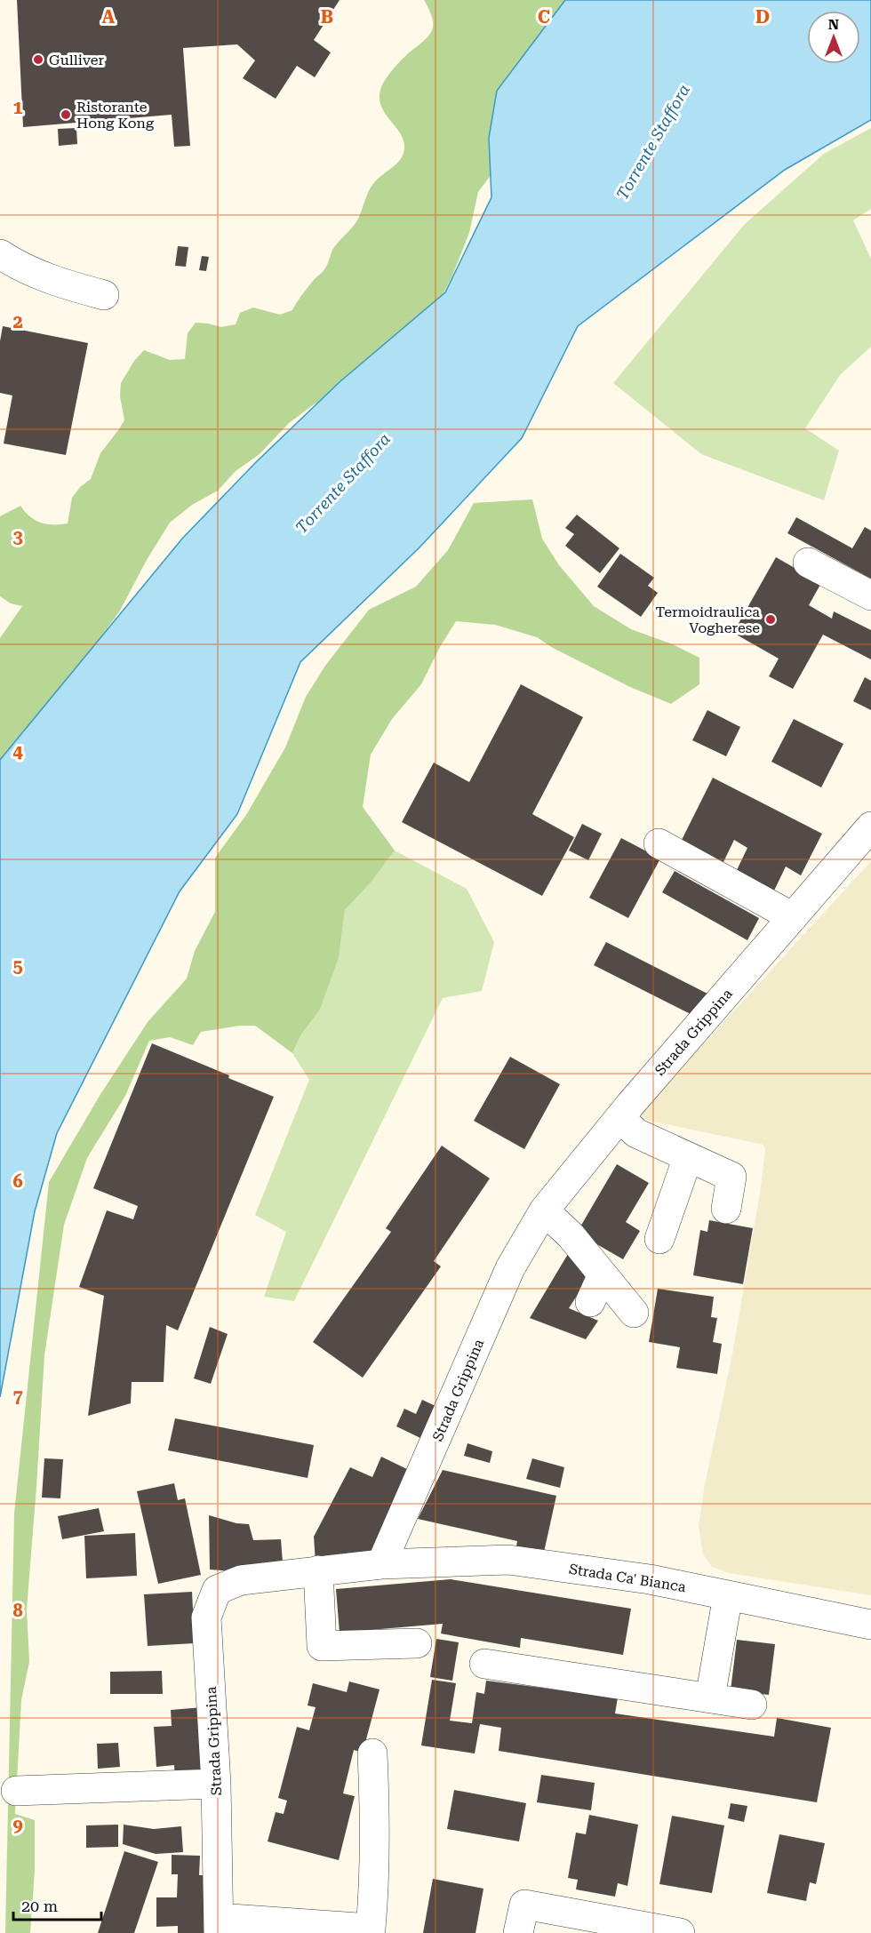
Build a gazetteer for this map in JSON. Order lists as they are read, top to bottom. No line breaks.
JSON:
{"streets":{"street":["Strada Grippina","Strada Ca' Bianca"]},"crossings":[["Strada Grippina","Strada Ca' Bianca"]],"water":["Torrente Staffora"],"places":["Gulliver","Ristorante Hong Kong","Termoidraulica Vogherese"],"scale_bar":"20 m","north":"top","grid":{"columns":["A","B","C","D"],"rows":["1","2","3","4","5","6","7","8","9"]}}
